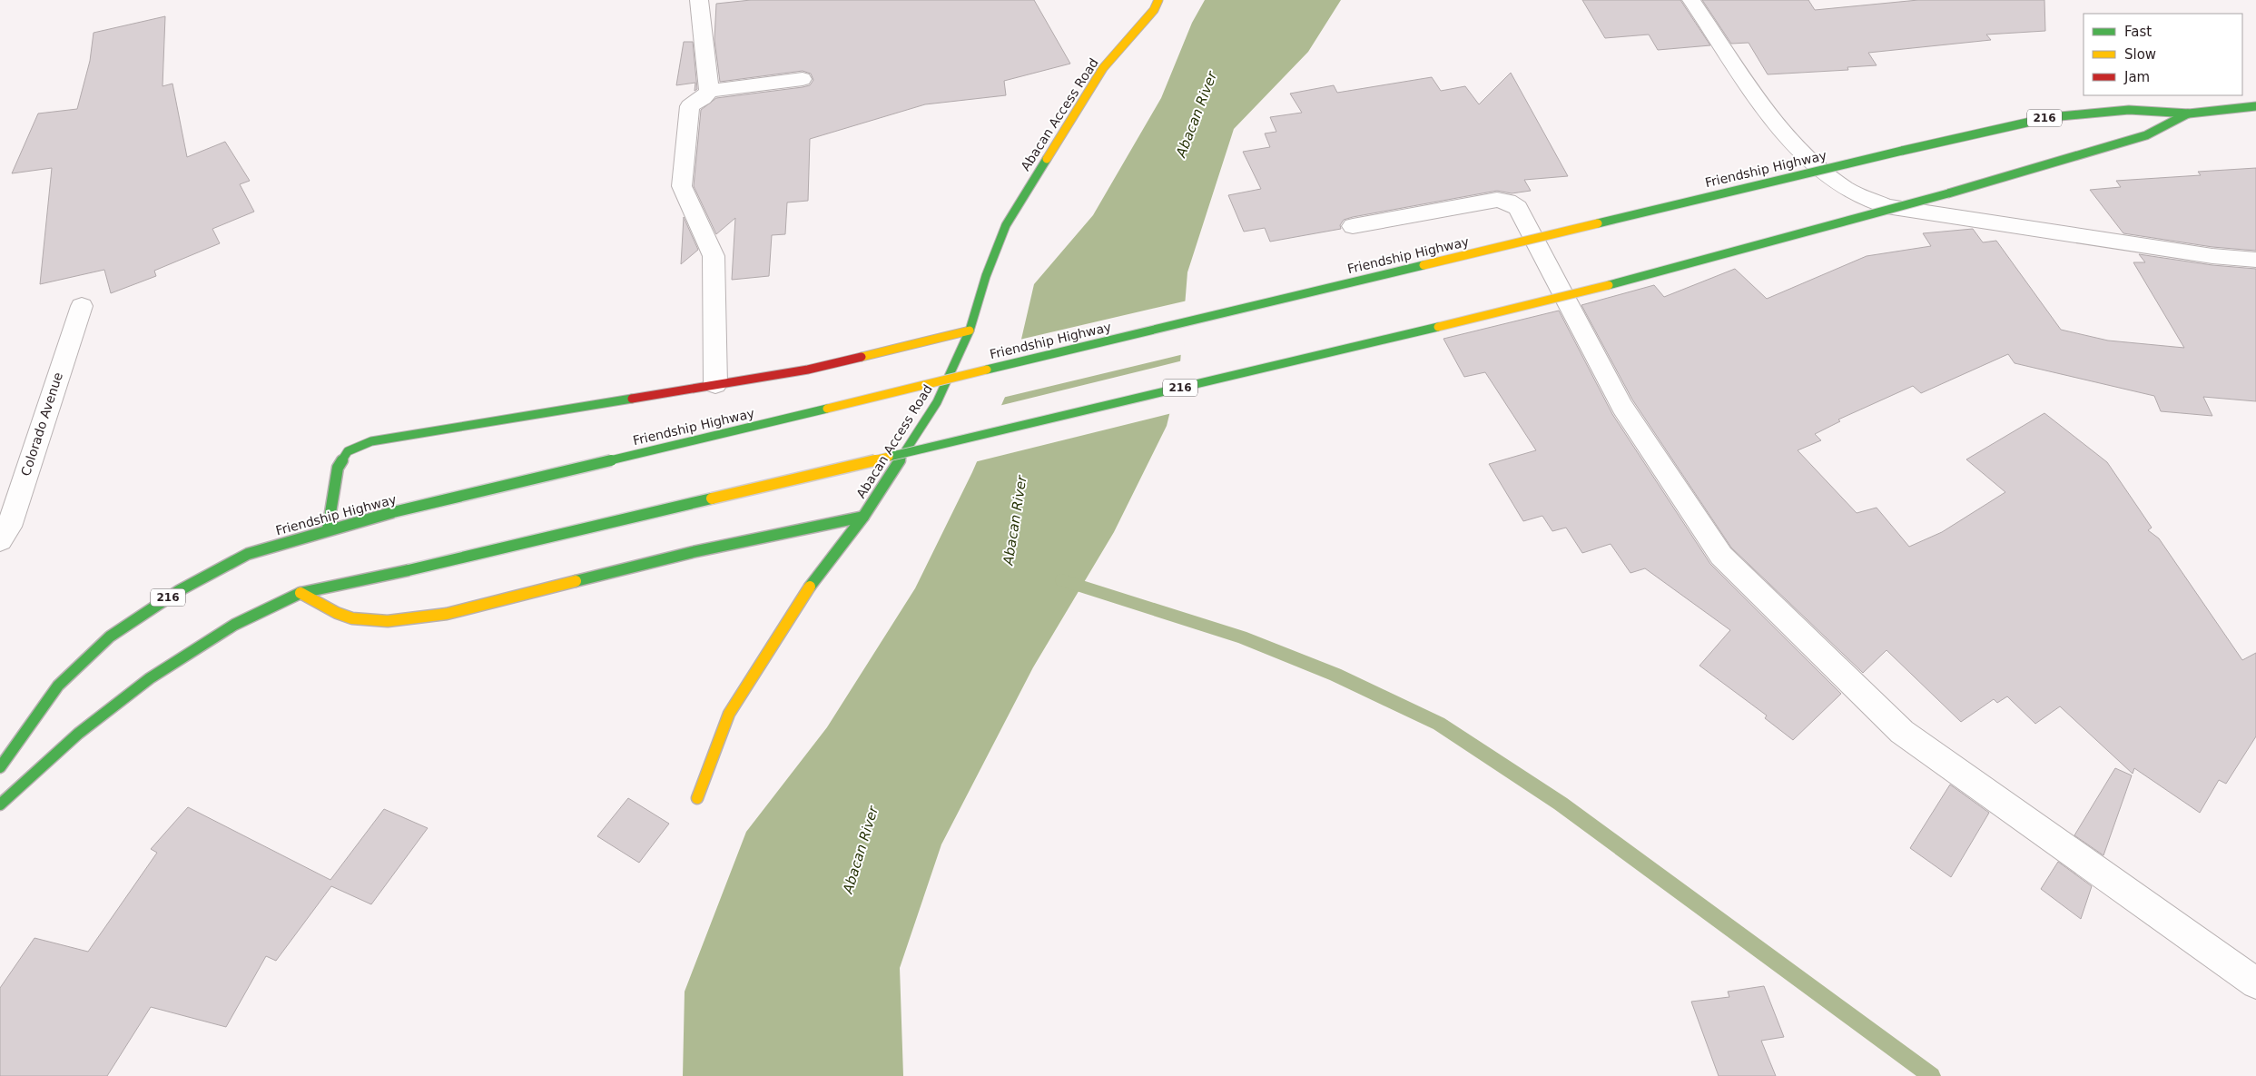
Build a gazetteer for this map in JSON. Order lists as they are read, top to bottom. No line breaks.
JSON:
{"streets":{"main road":["Abacan Access Road","216","Friendship Highway"],"street":["Colorado Avenue"]},"water":["Abacan River"],"legend":["Fast","Slow","Jam"]}
